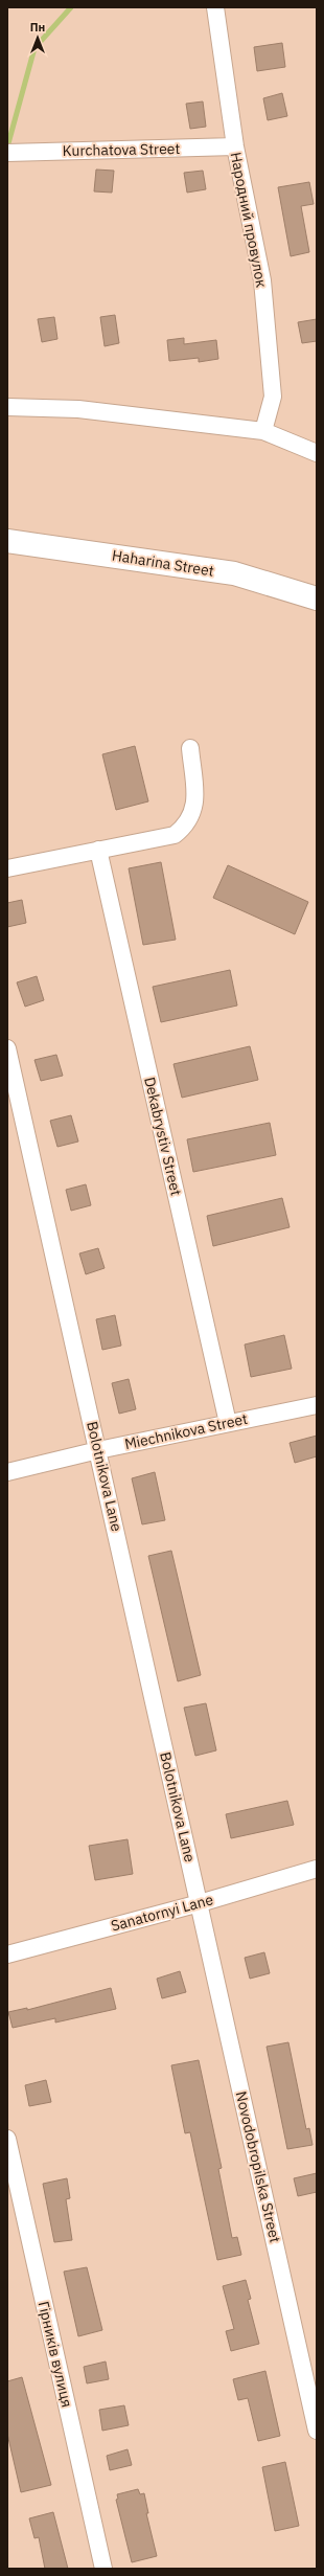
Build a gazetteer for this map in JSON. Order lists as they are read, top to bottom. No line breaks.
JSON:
{"streets":{"main road":["Haharina Street"],"street":["Kurchatova Street","Народний провулок","Dekabrystiv Street","Miechnikova Street","Bolotnikova Lane","Sanatornyi Lane","Novodobropilska Street","Гірників вулиця"]},"crossings":[["Kurchatova Street","Народний провулок"],["Dekabrystiv Street","Miechnikova Street"],["Miechnikova Street","Bolotnikova Lane"],["Bolotnikova Lane","Sanatornyi Lane"],["Bolotnikova Lane","Novodobropilska Street"],["Sanatornyi Lane","Novodobropilska Street"]],"north":"top"}
